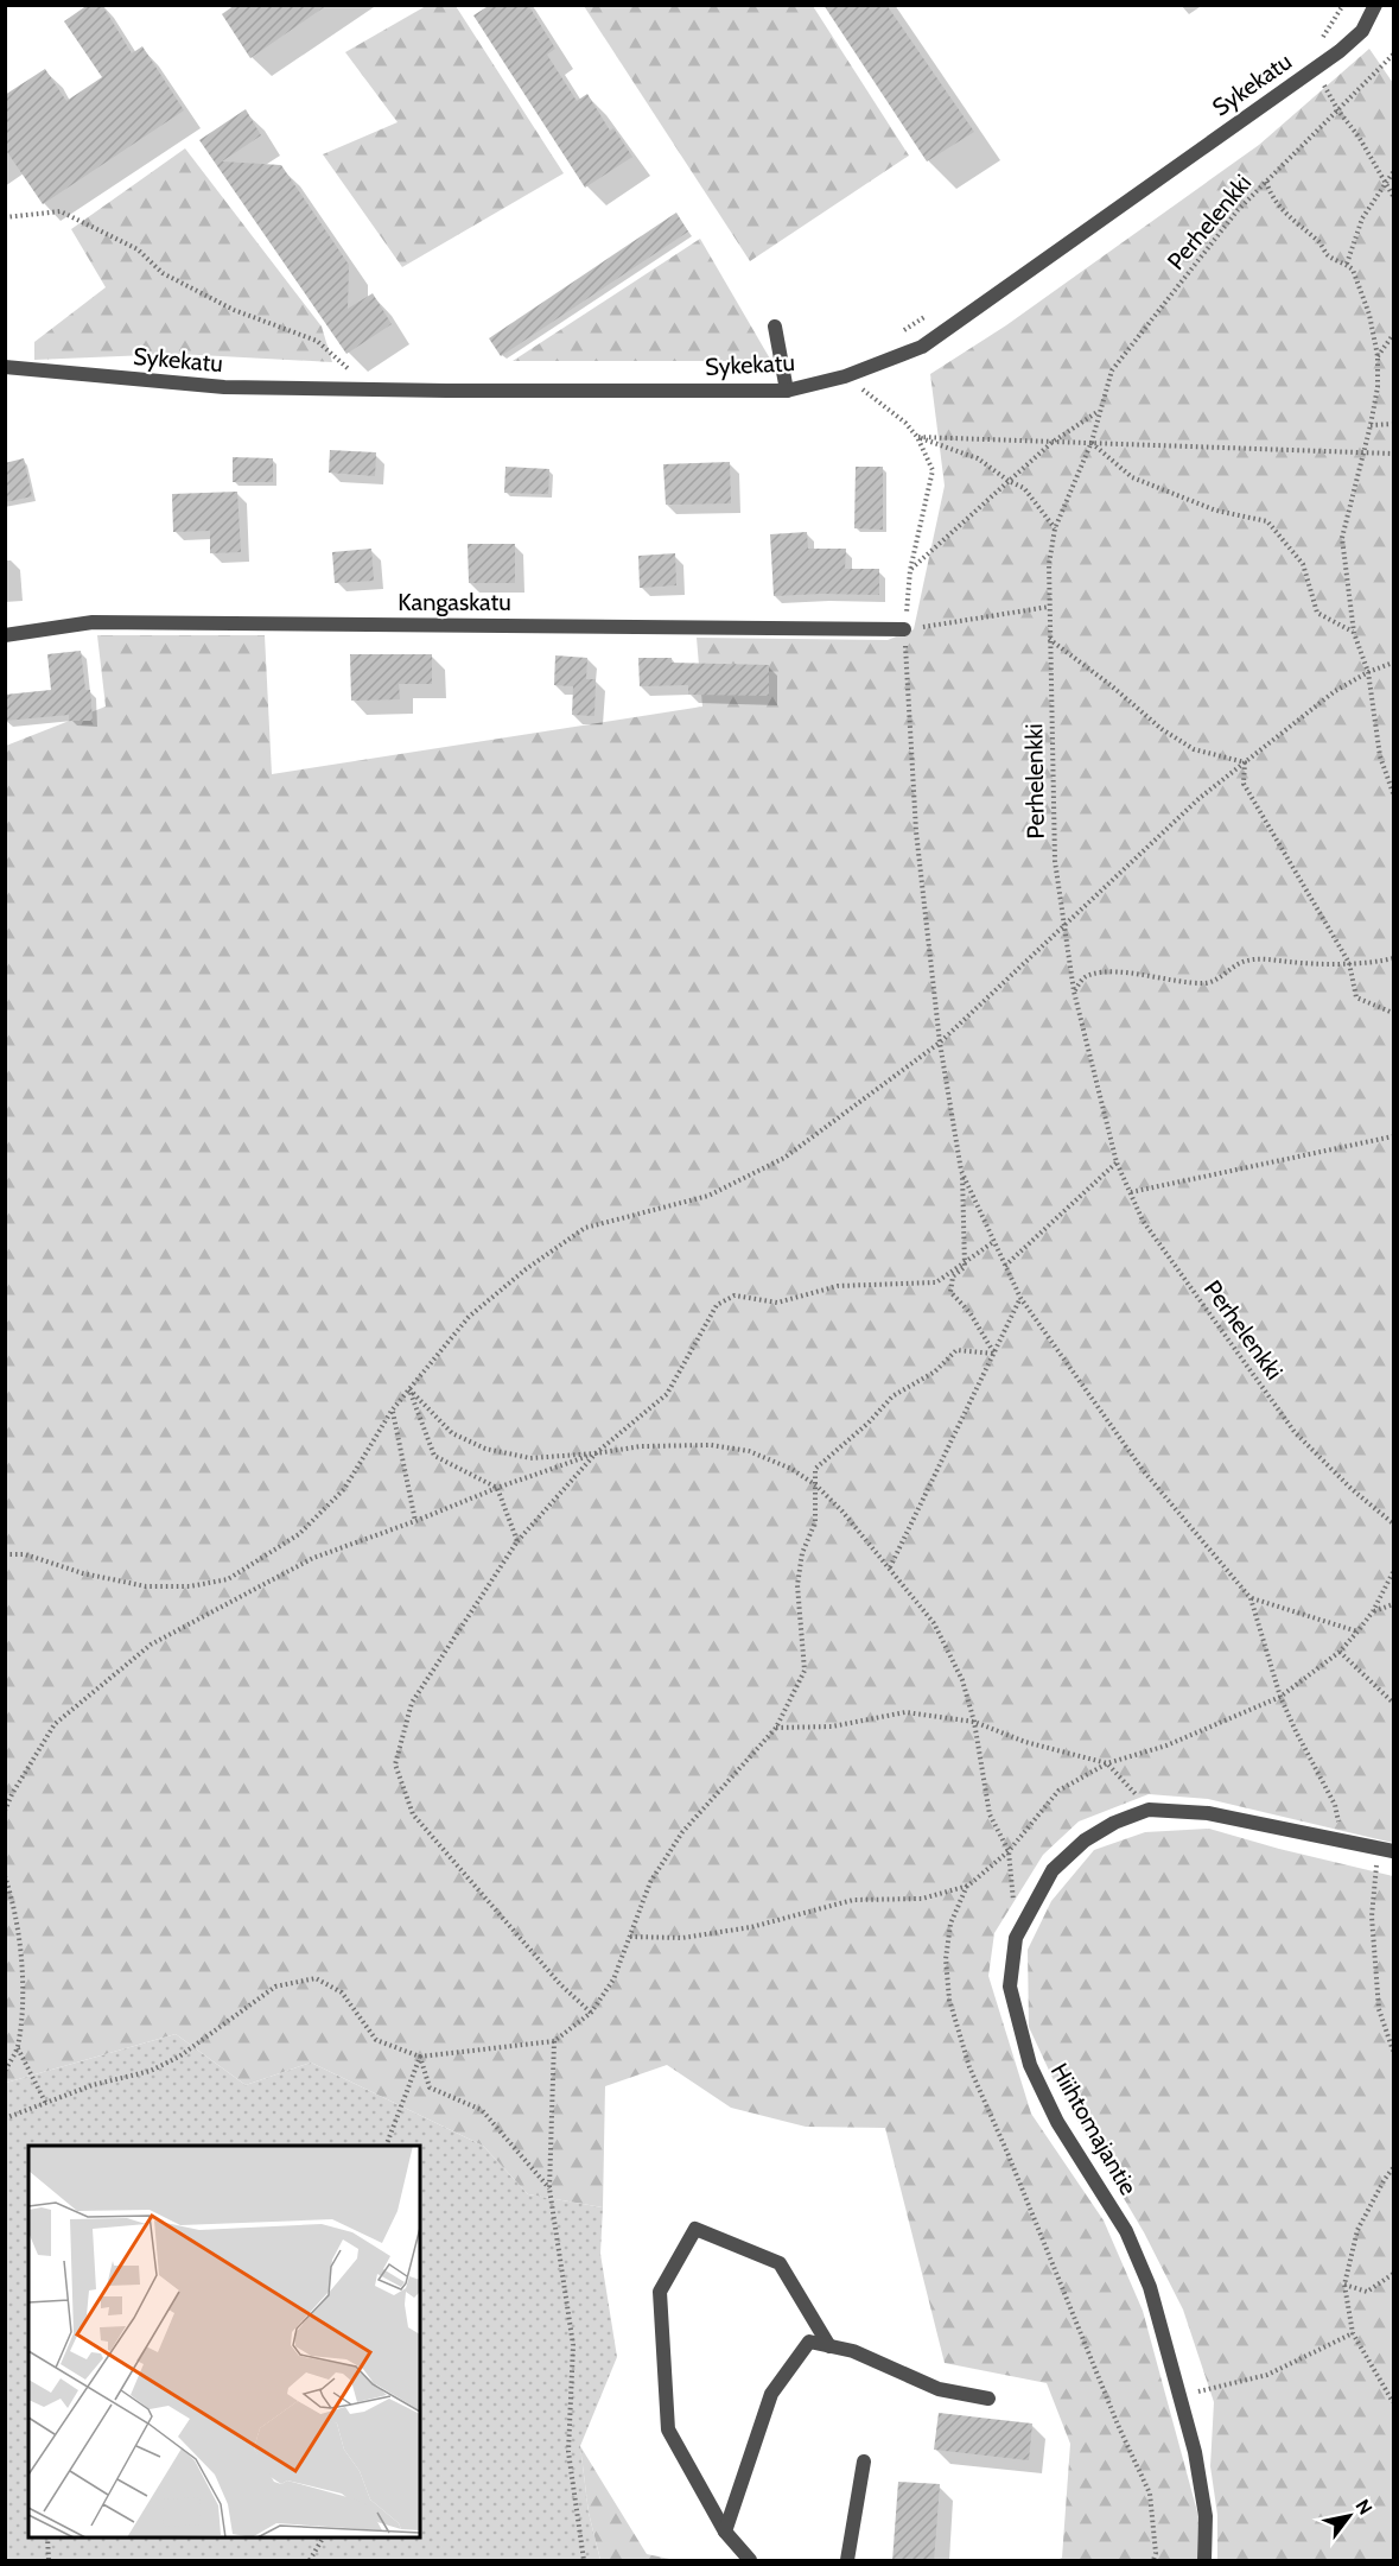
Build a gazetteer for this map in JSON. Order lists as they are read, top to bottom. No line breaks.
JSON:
{"streets":{"street":["Sykekatu","Kangaskatu","Hiihtomajantie"],"path":["Perhelenkki"]},"north":"top right"}
